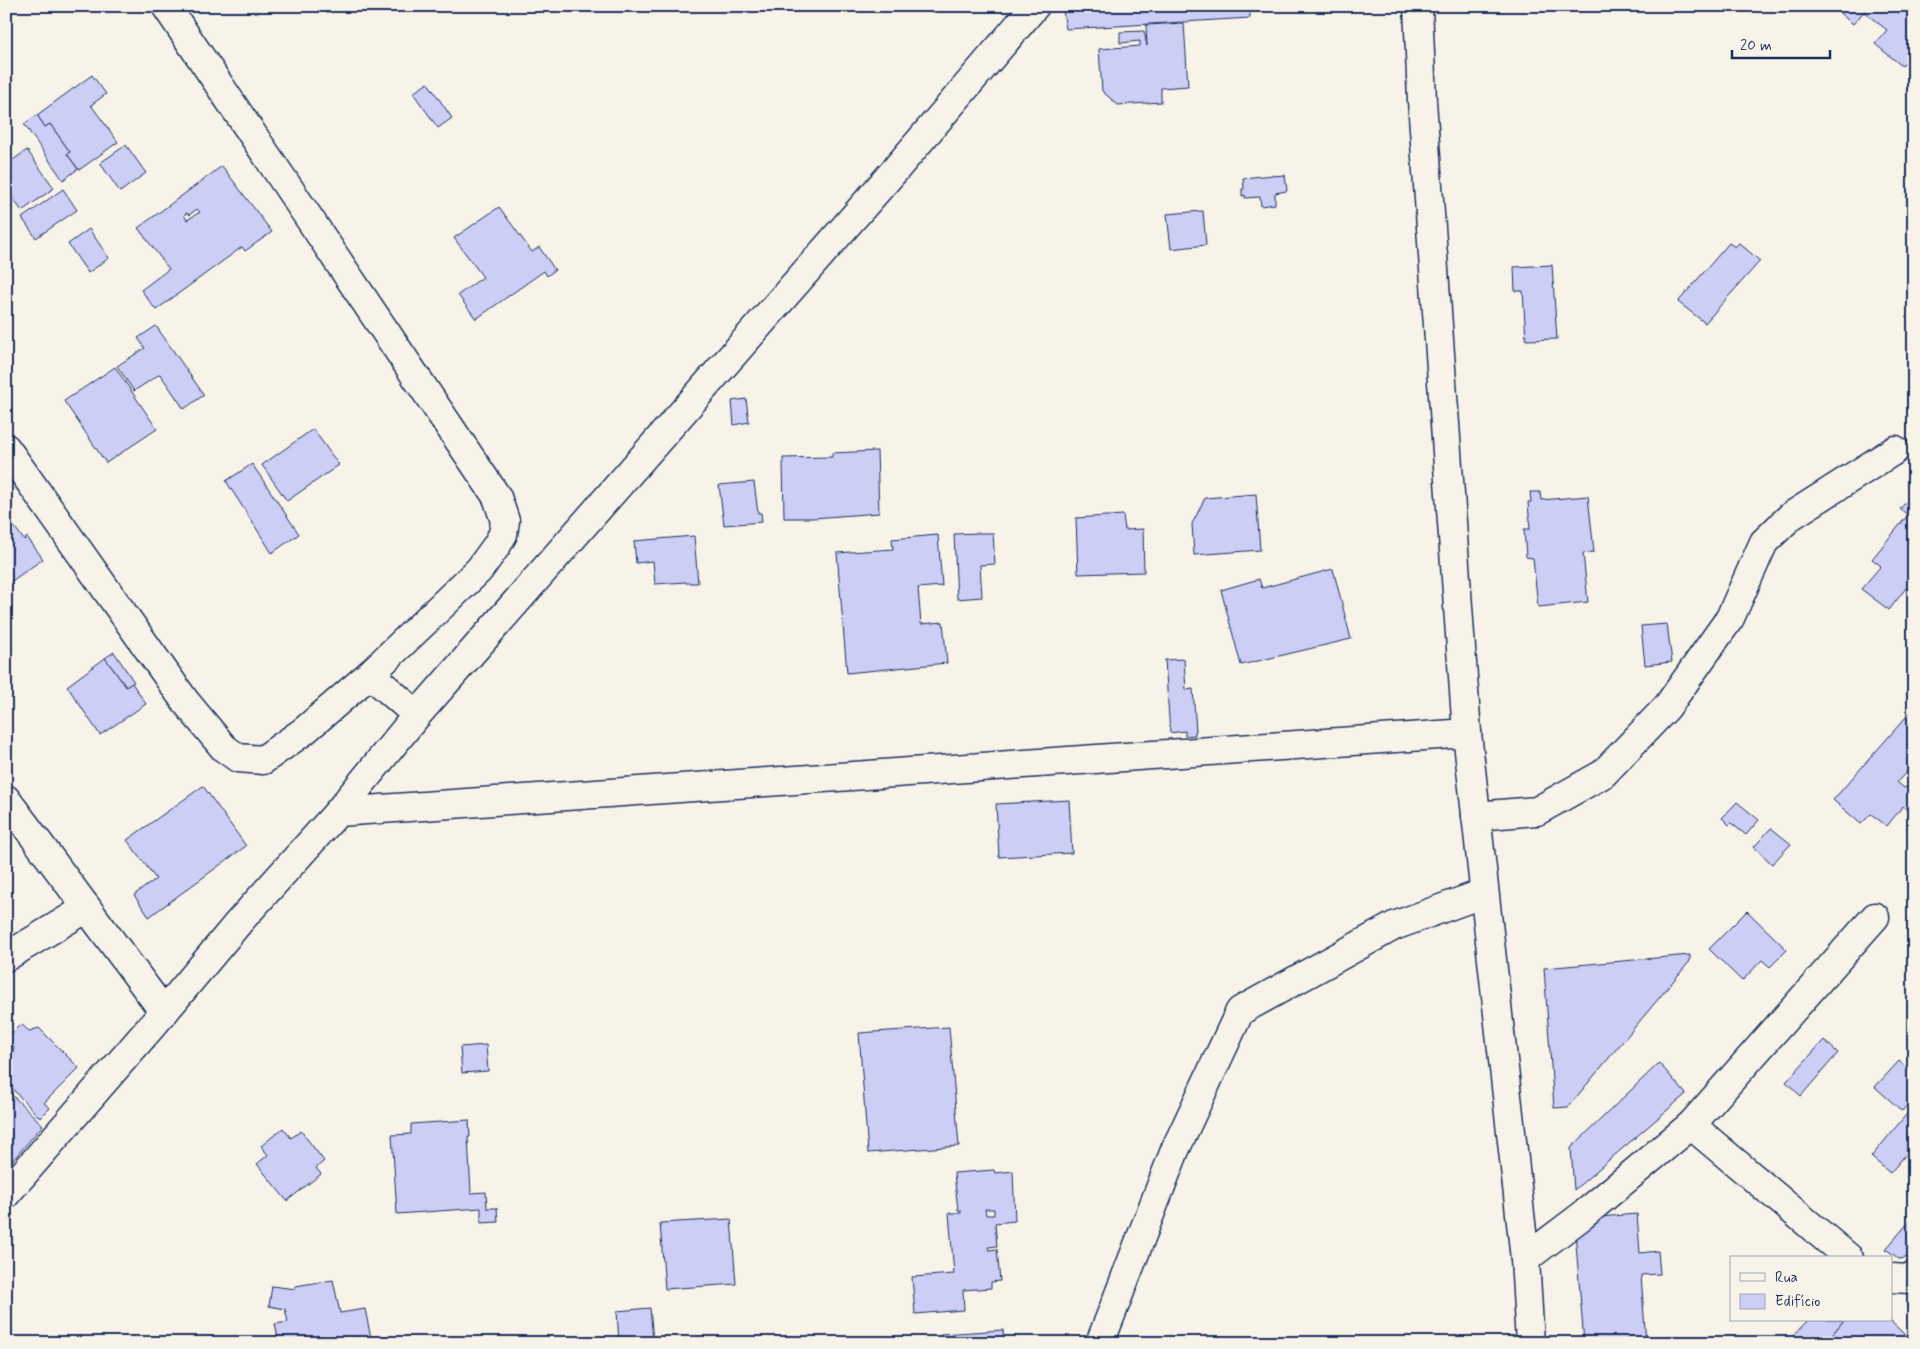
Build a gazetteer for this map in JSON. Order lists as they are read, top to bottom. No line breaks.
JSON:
{"legend":["Rua","Edifício"],"scale_bar":"20 m"}
